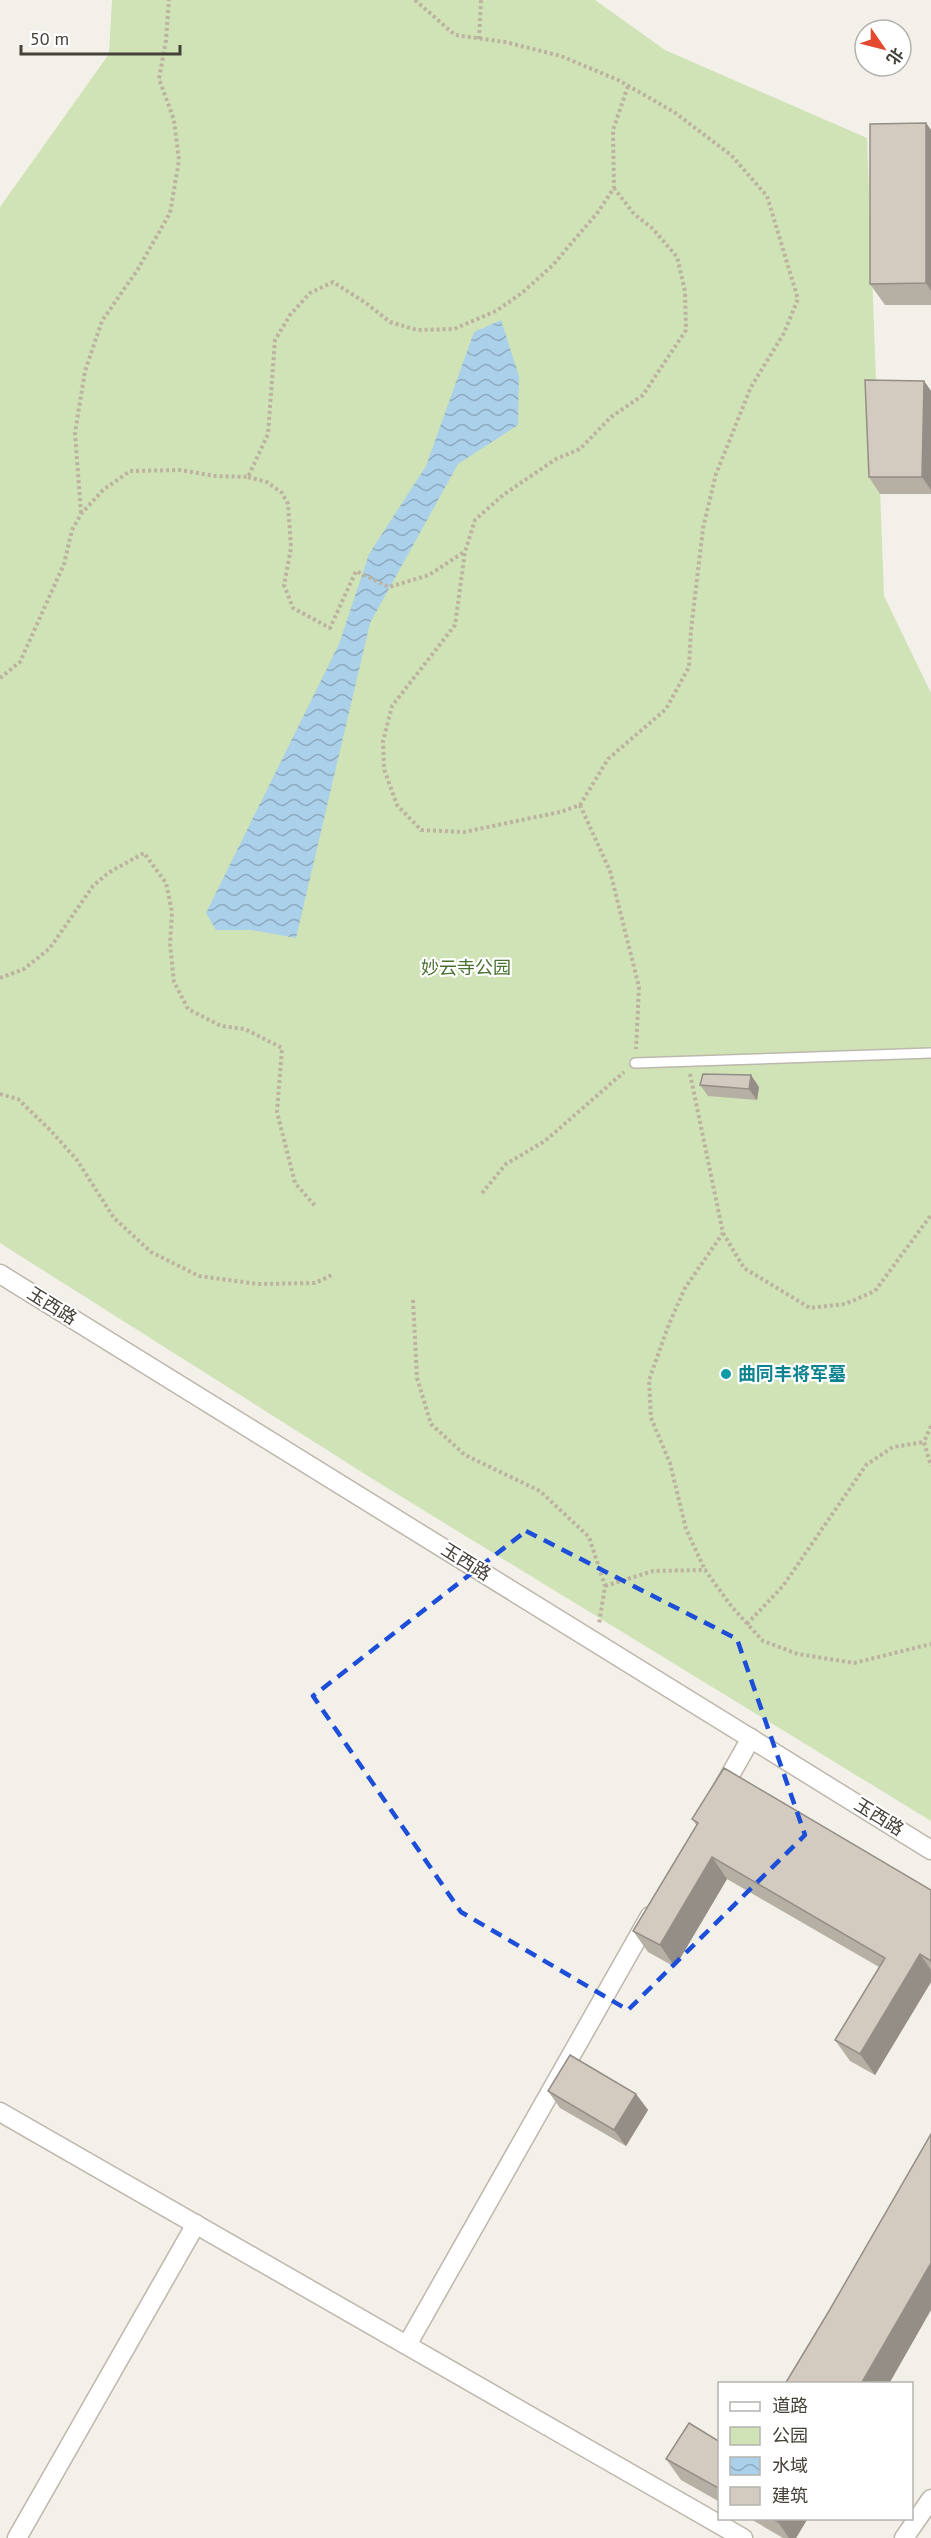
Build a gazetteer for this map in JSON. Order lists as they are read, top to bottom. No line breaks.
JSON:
{"streets":{"street":["玉西路"]},"parks":["妙云寺公园"],"places":["曲同丰将军墓"],"legend":["道路","公园","水域","建筑"],"scale_bar":"50 m","north":"bottom right"}
